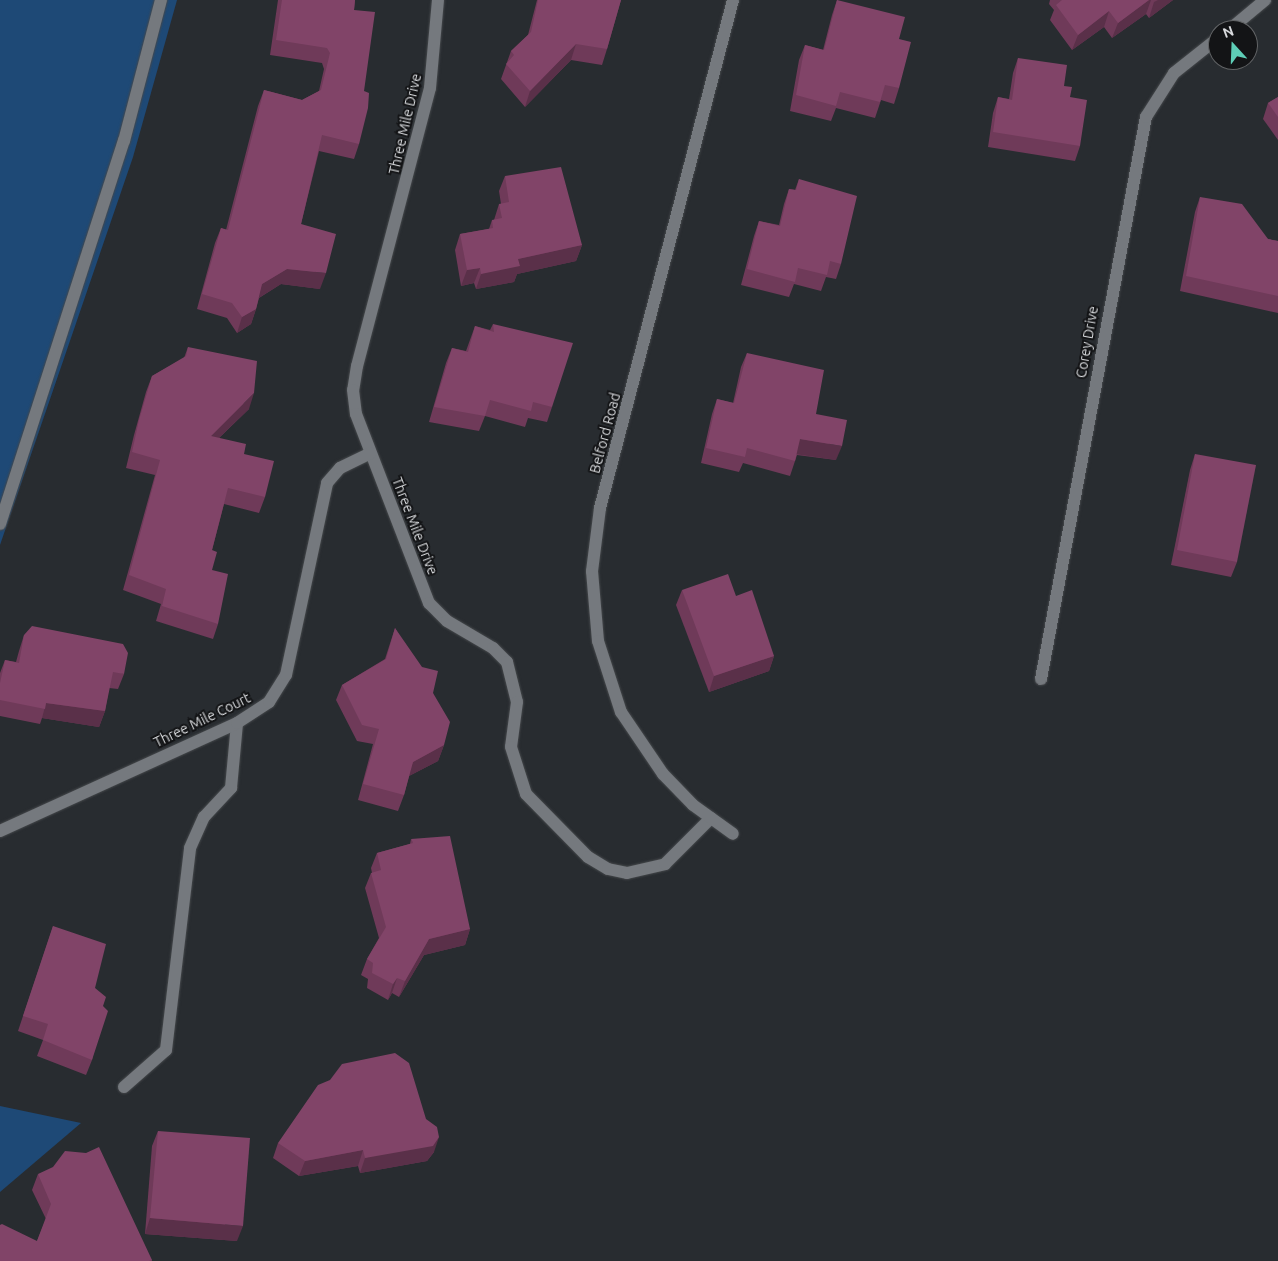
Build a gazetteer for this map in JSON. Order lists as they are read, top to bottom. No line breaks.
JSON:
{"streets":{"street":["Three Mile Drive","Corey Drive","Belford Road","Three Mile Court"]},"crossings":[["Three Mile Drive","Belford Road"],["Three Mile Drive","Three Mile Court"]],"north":"top"}
